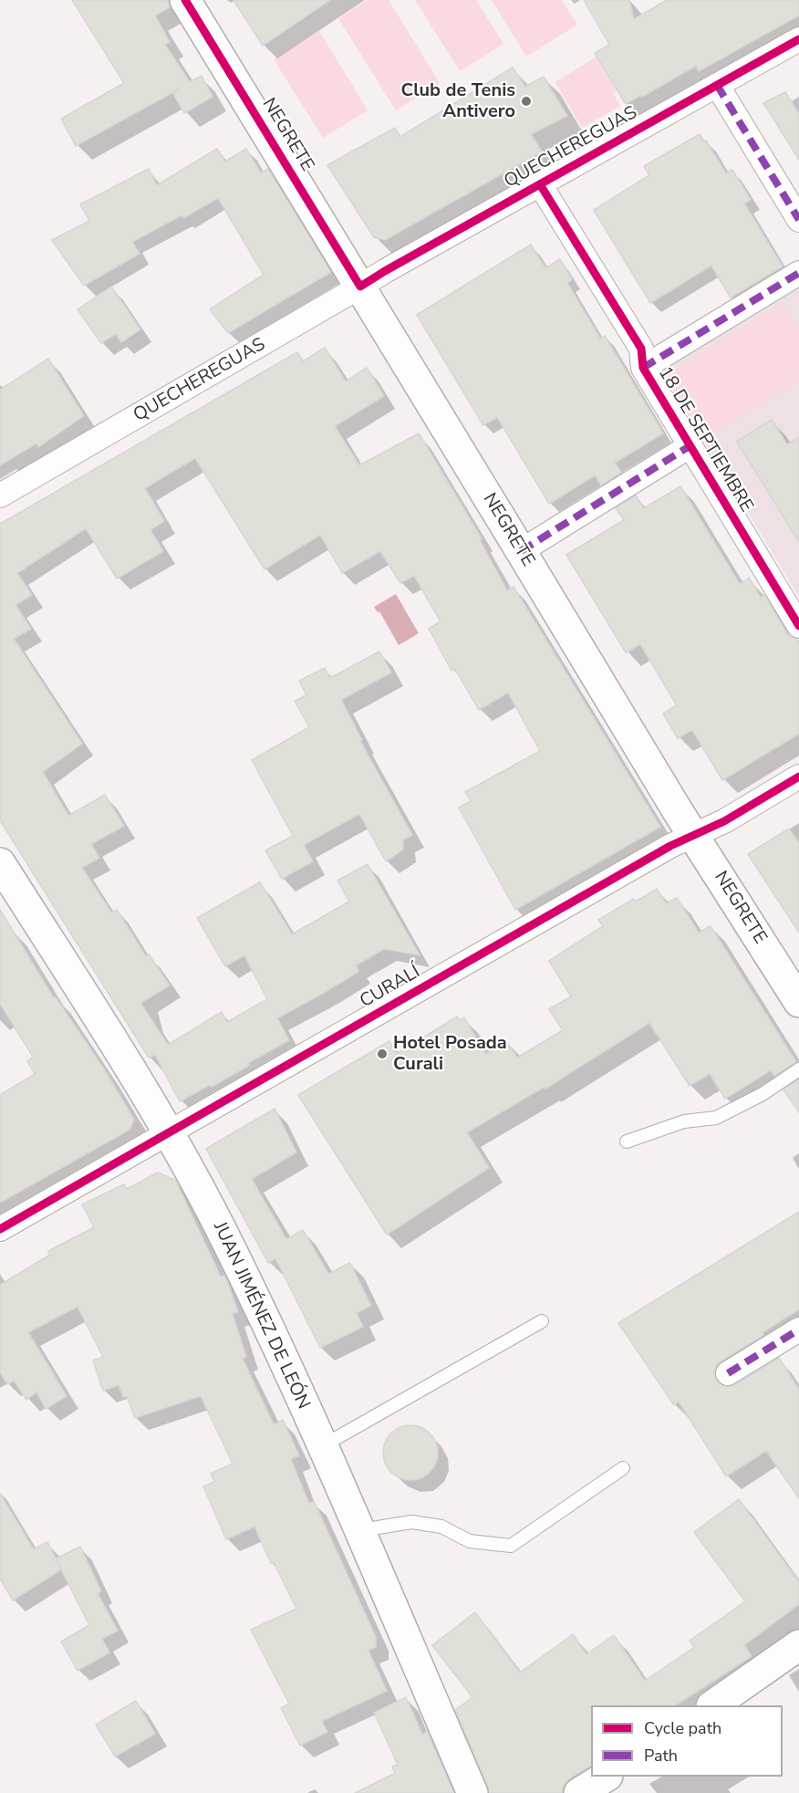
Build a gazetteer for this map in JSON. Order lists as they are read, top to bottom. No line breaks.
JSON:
{"streets":{"main road":["NEGRETE","JUAN JIMÉNEZ DE LEÓN"],"street":["QUECHEREGUAS","18 DE SEPTIEMBRE","CURALÍ"]},"crossings":[["NEGRETE","QUECHEREGUAS"],["NEGRETE","CURALÍ"],["QUECHEREGUAS","18 DE SEPTIEMBRE"],["CURALÍ","JUAN JIMÉNEZ DE LEÓN"]],"places":["Club de Tenis Antivero","Hotel Posada Curali"],"legend":["Cycle path","Path"]}
